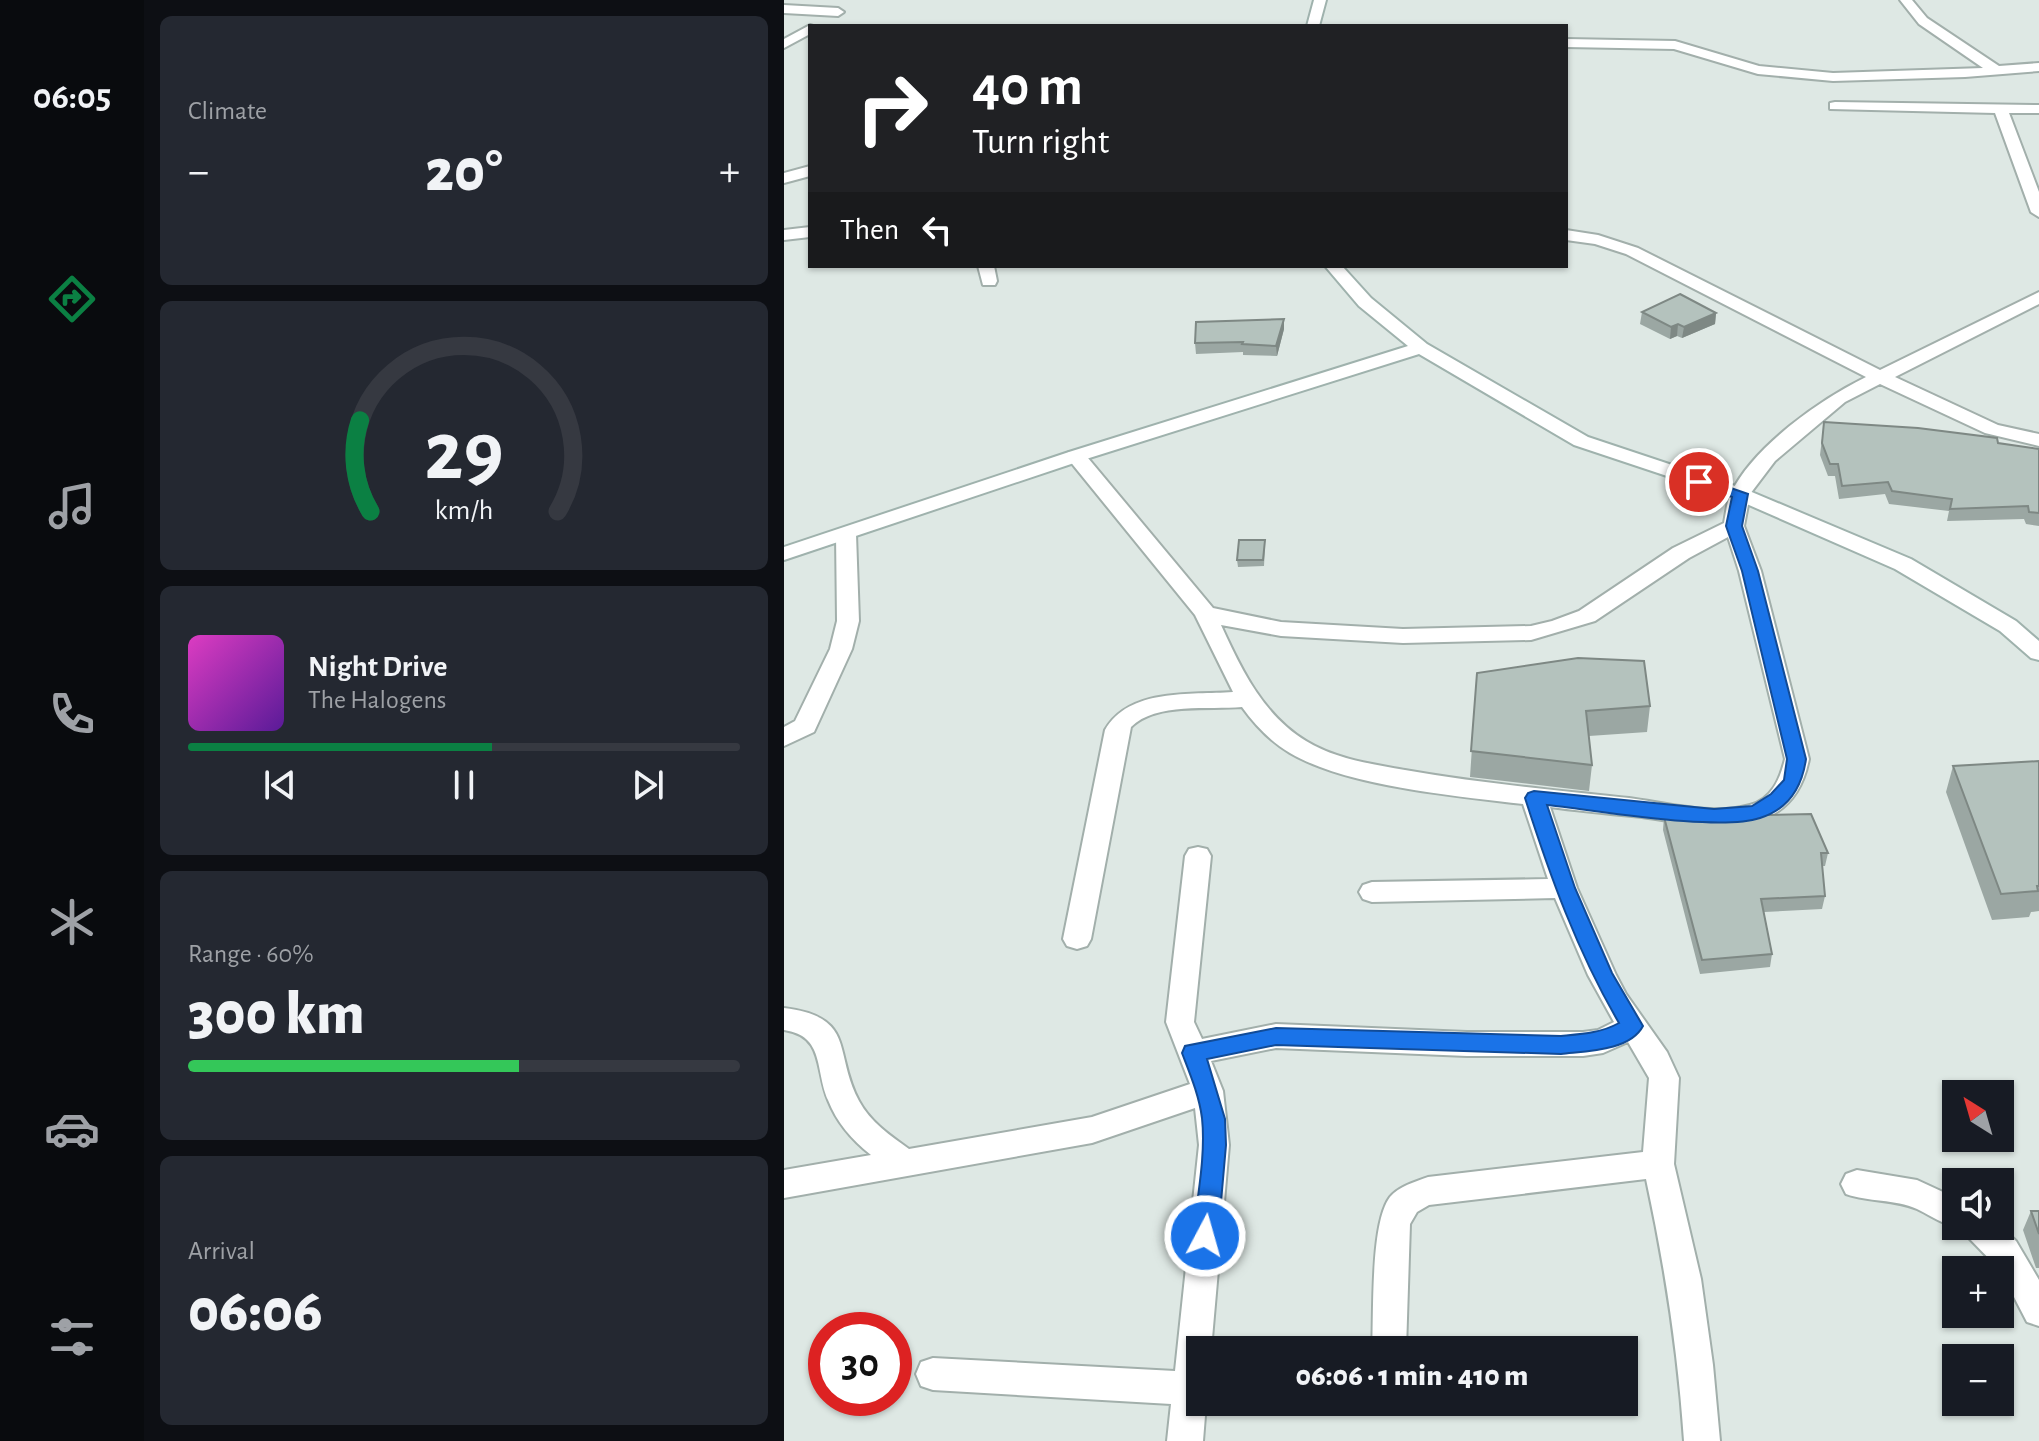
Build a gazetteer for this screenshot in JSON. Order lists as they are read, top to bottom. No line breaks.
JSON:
{"north":"top left","page":{"tabs":"06:05","tile":["Climate",["Range · 60%","300 km"],["Arrival","06:06"]],"turn":["40 m","Turn right"],"heat":["−","20°","+"],"then":"Then","song":["Night Drive","The Halogens"],"map_buttons":["+","−"],"limit":"30","trip":"06:06 · 1 min · 410 m","gauge":["29","km/h"]}}
